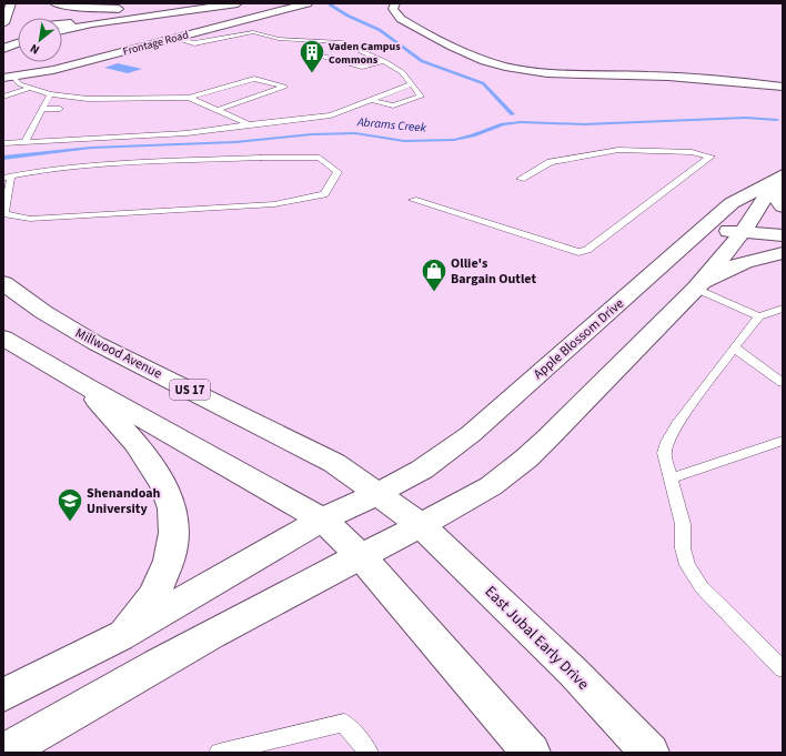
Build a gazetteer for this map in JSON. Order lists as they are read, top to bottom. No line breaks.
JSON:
{"streets":{"main road":["Frontage Road","Apple Blossom Drive","Millwood Avenue","US 17","East Jubal Early Drive"]},"crossings":[["Apple Blossom Drive","Millwood Avenue"],["Millwood Avenue","East Jubal Early Drive"]],"water":["Abrams Creek"],"places":{"building":["Vaden Campus Commons"],"shop":["Ollie's Bargain Outlet"],"school or university":["Shenandoah University"]},"north":"bottom left"}
